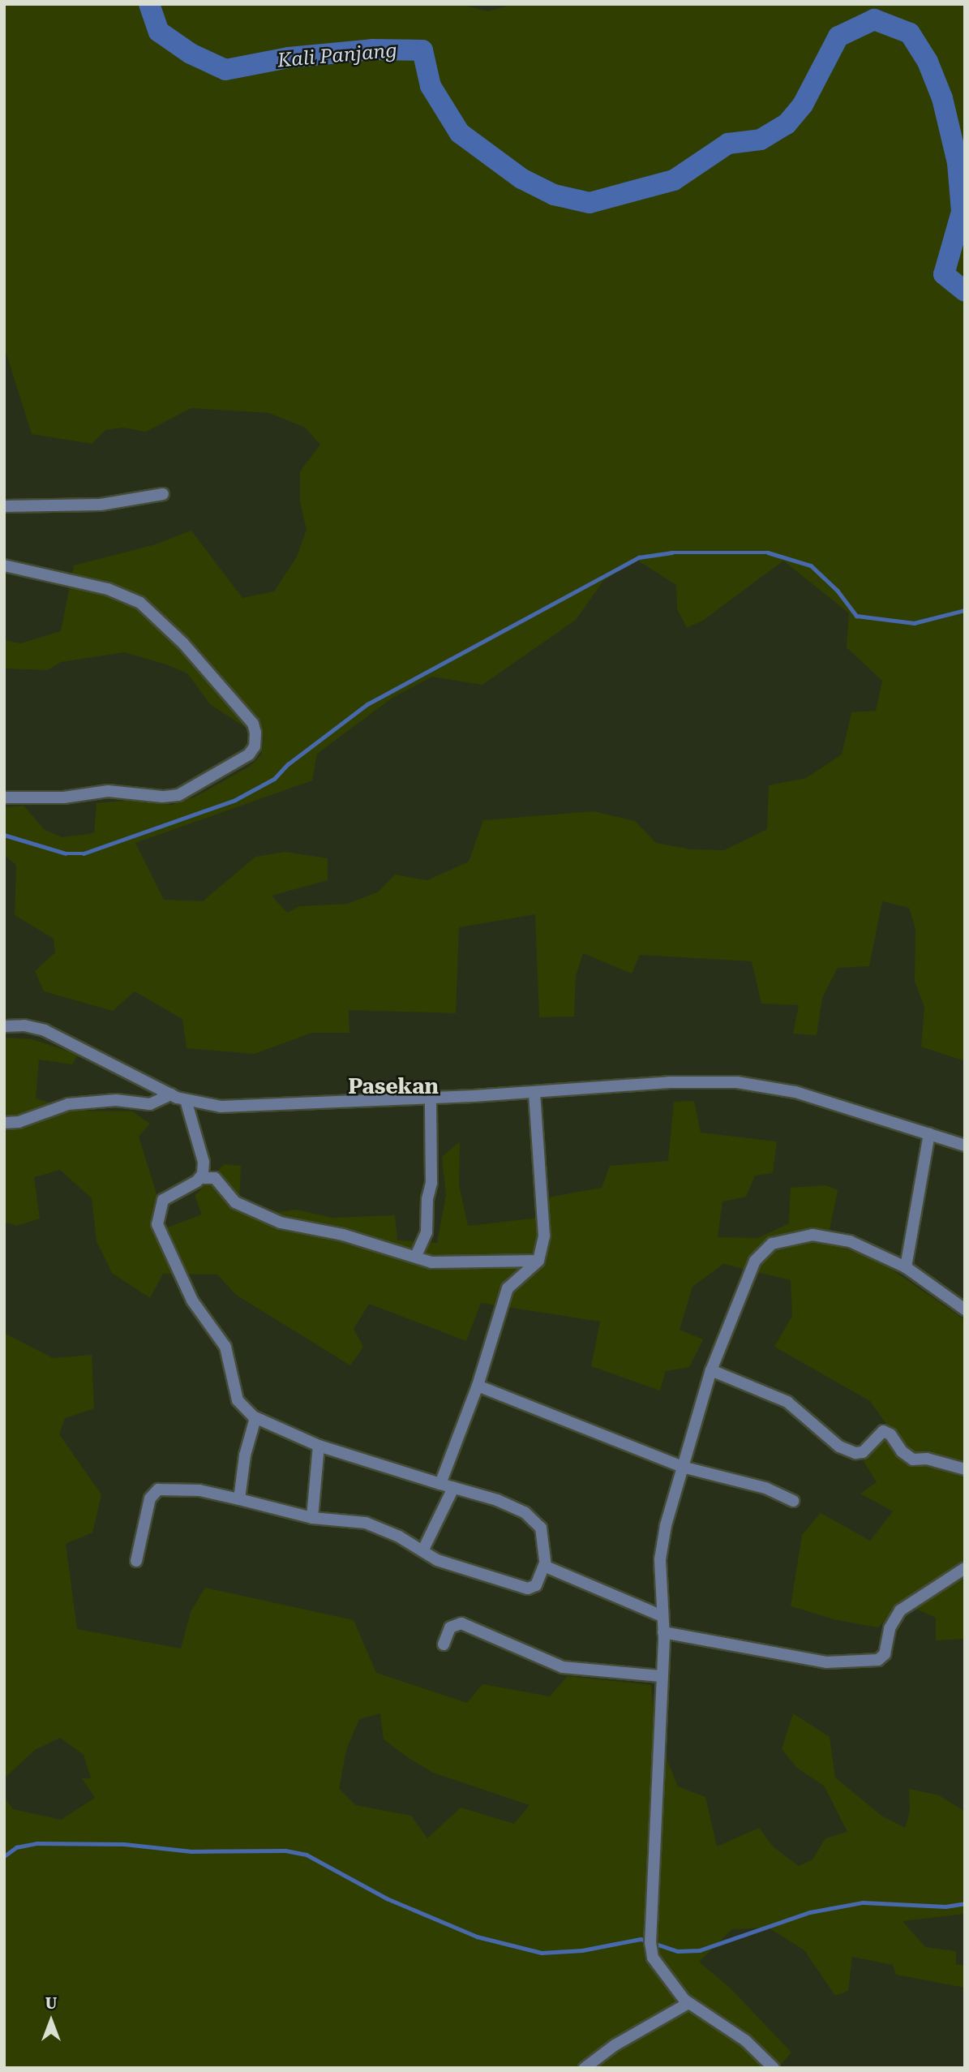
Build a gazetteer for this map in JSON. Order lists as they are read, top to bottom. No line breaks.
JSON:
{"districts":["Pasekan"],"water":["Kali Panjang"],"north":"top"}
